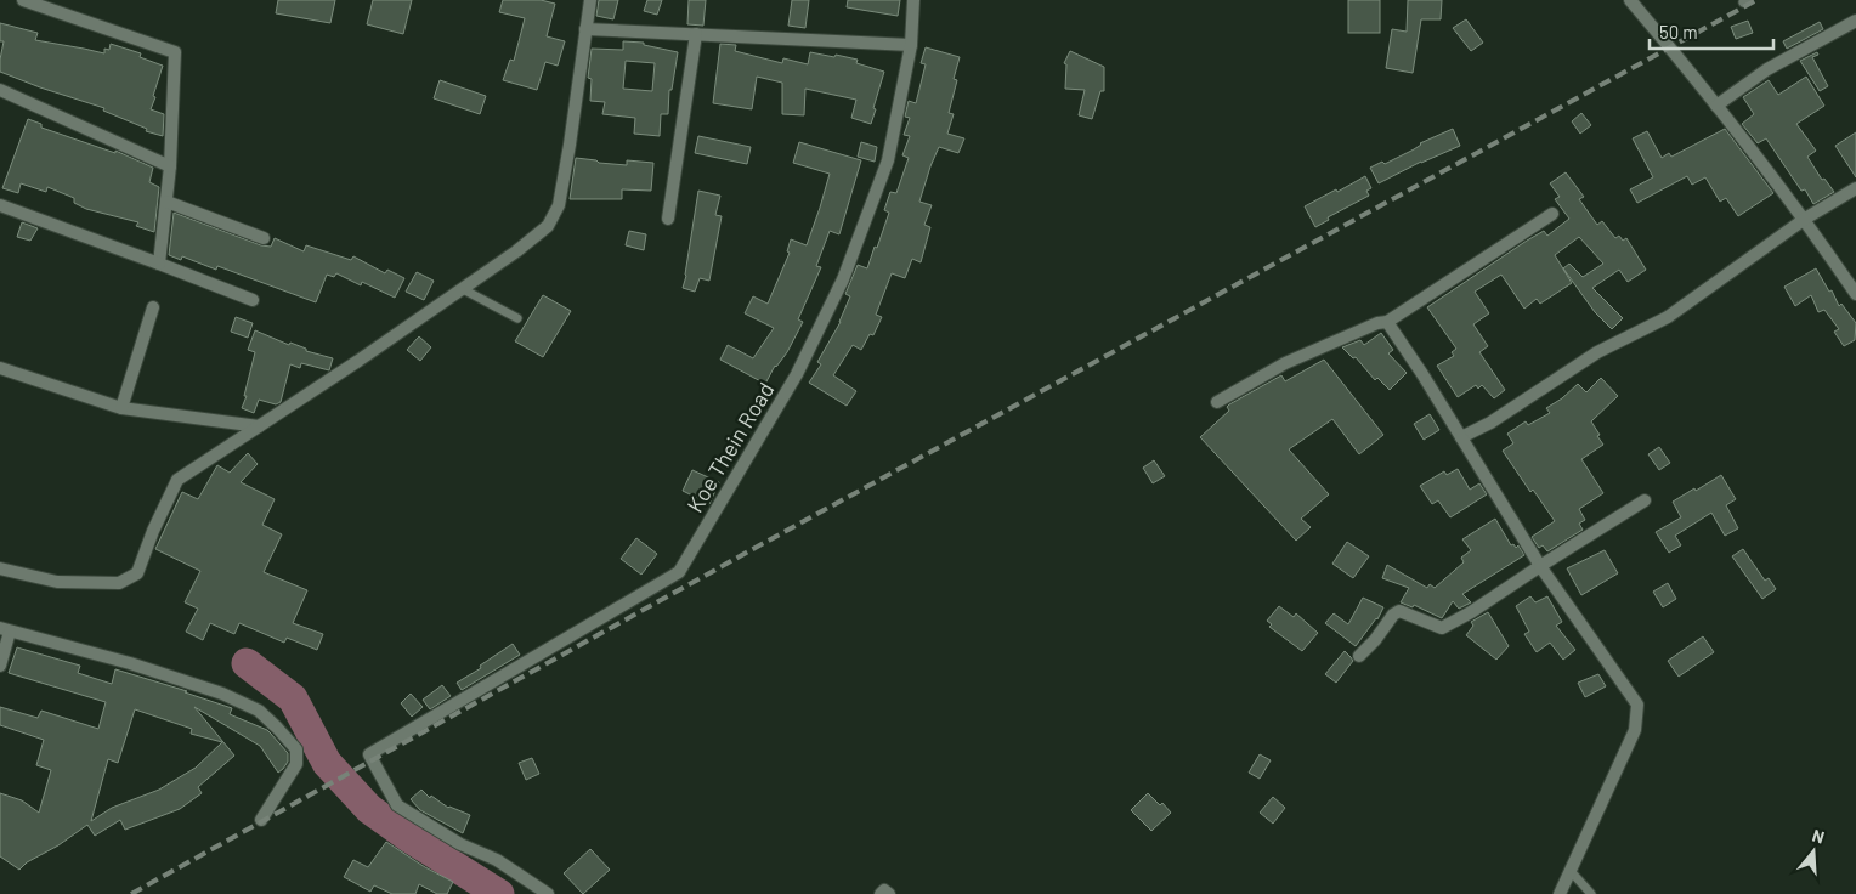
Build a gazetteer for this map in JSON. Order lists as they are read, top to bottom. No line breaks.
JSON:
{"streets":{"street":["Koe Thein Road"]},"scale_bar":"50 m","north":"top"}
